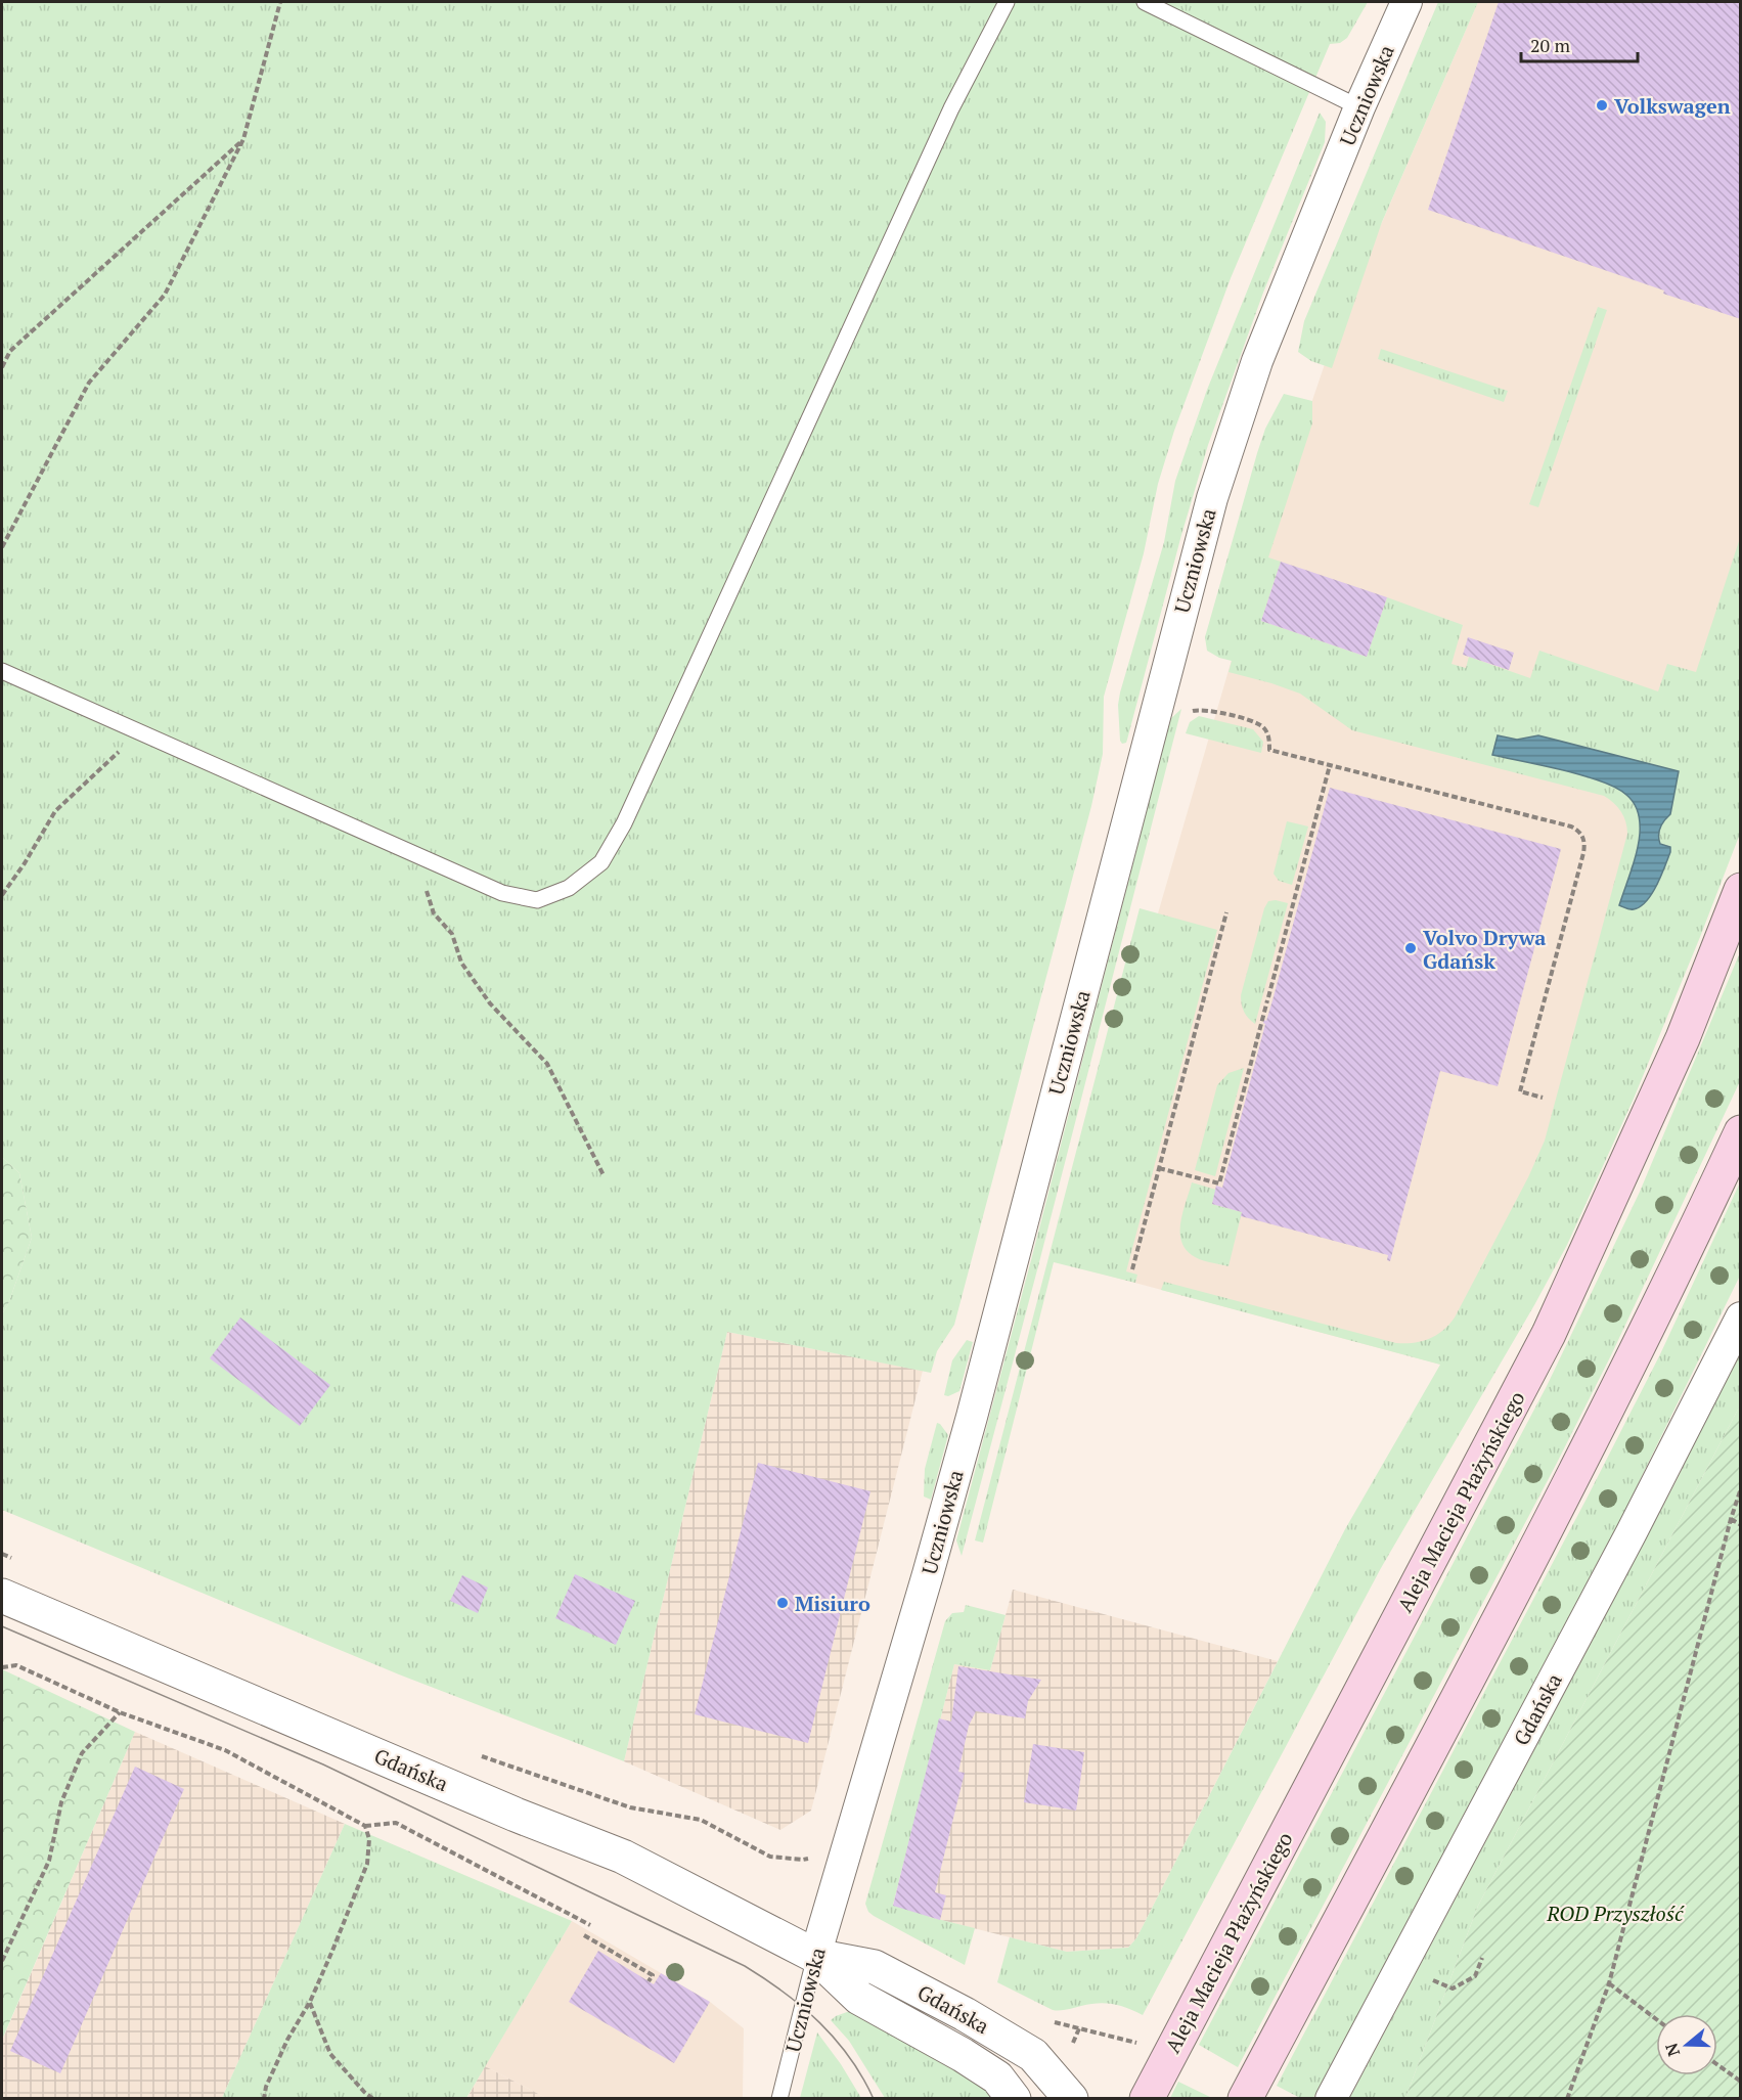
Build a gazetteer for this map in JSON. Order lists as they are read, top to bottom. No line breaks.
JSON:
{"streets":{"main road":["Aleja Macieja Płażyńskiego"],"street":["Uczniowska","Gdańska"]},"crossings":[["Uczniowska","Gdańska"]],"parks":["ROD Przyszłość"],"places":["Volkswagen","Volvo Drywa Gdańsk","Misiuro"],"scale_bar":"20 m","north":"left"}
